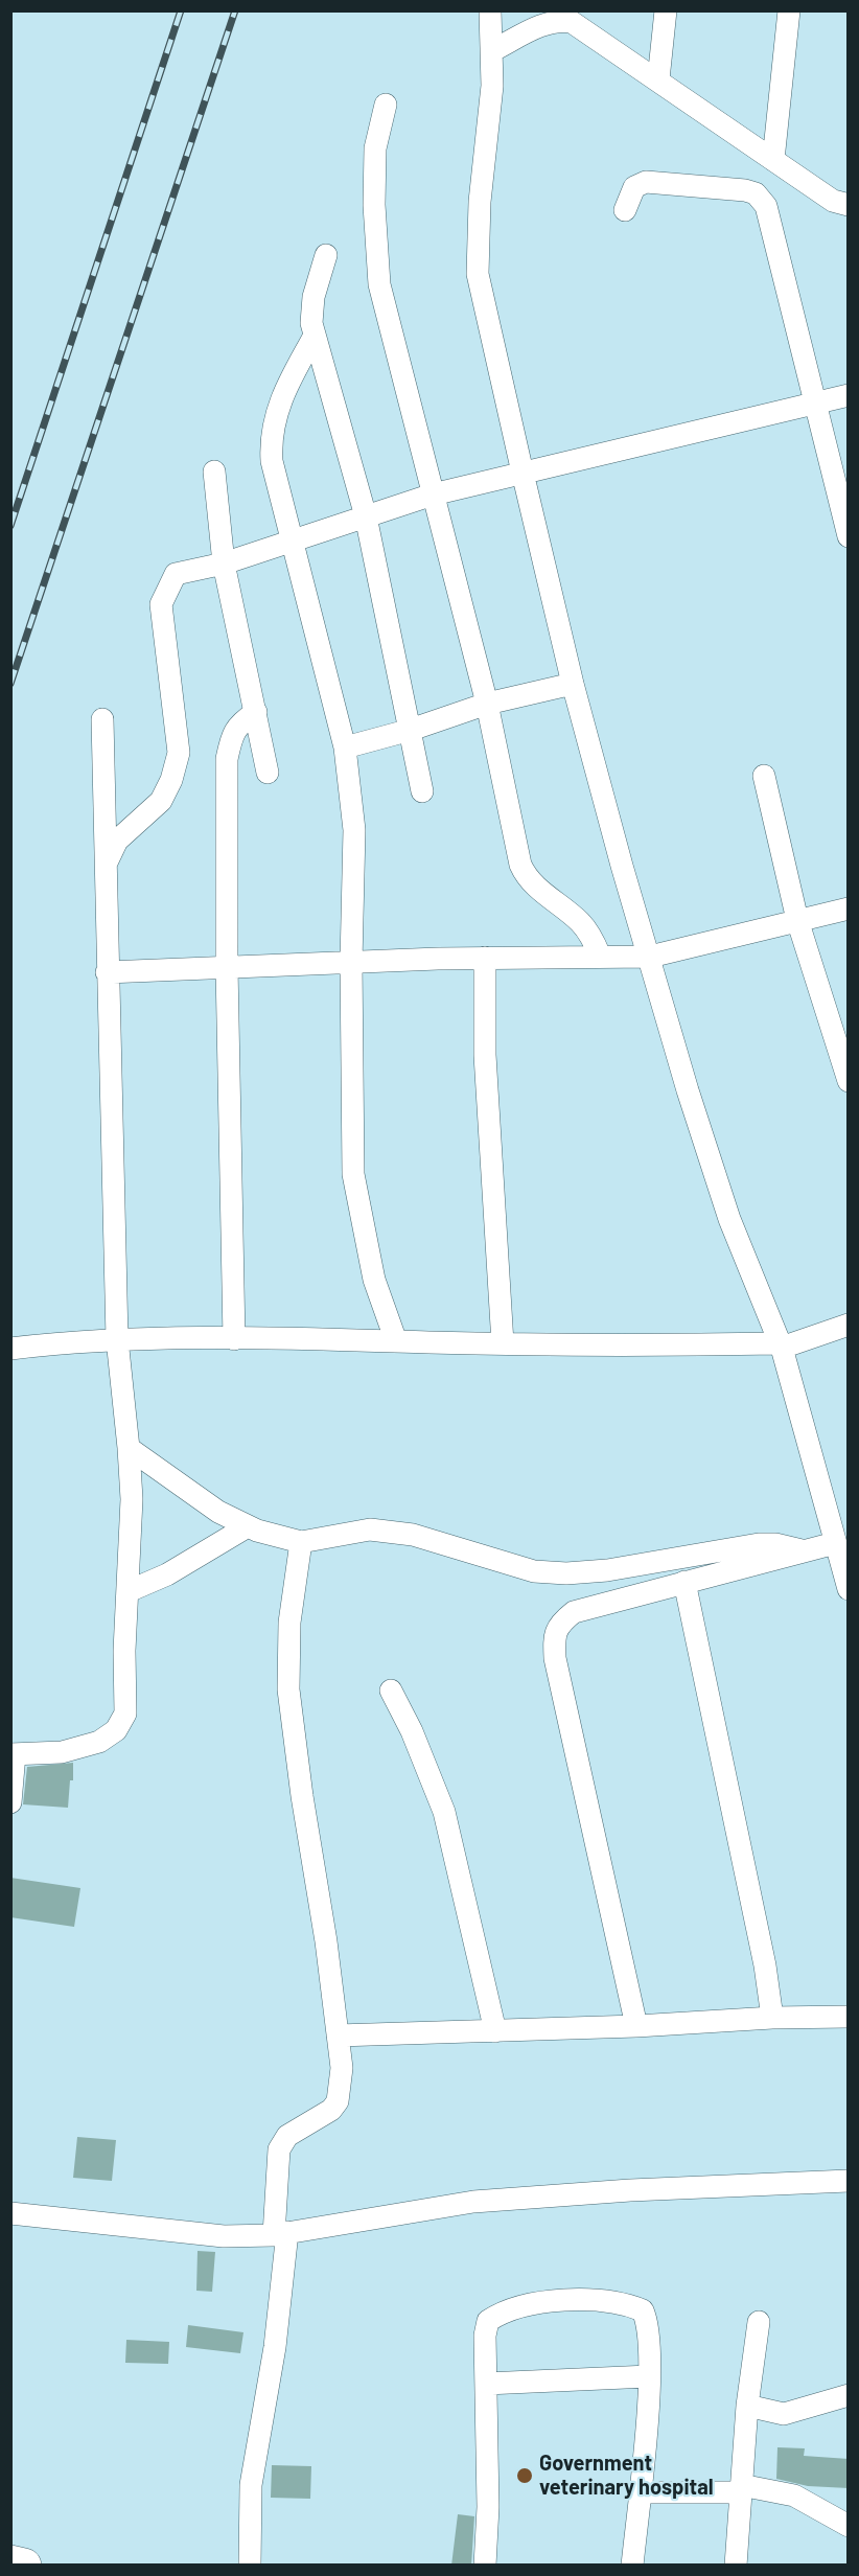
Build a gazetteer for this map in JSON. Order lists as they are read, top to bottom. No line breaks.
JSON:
{"places":["Government veterinary hospital"]}
